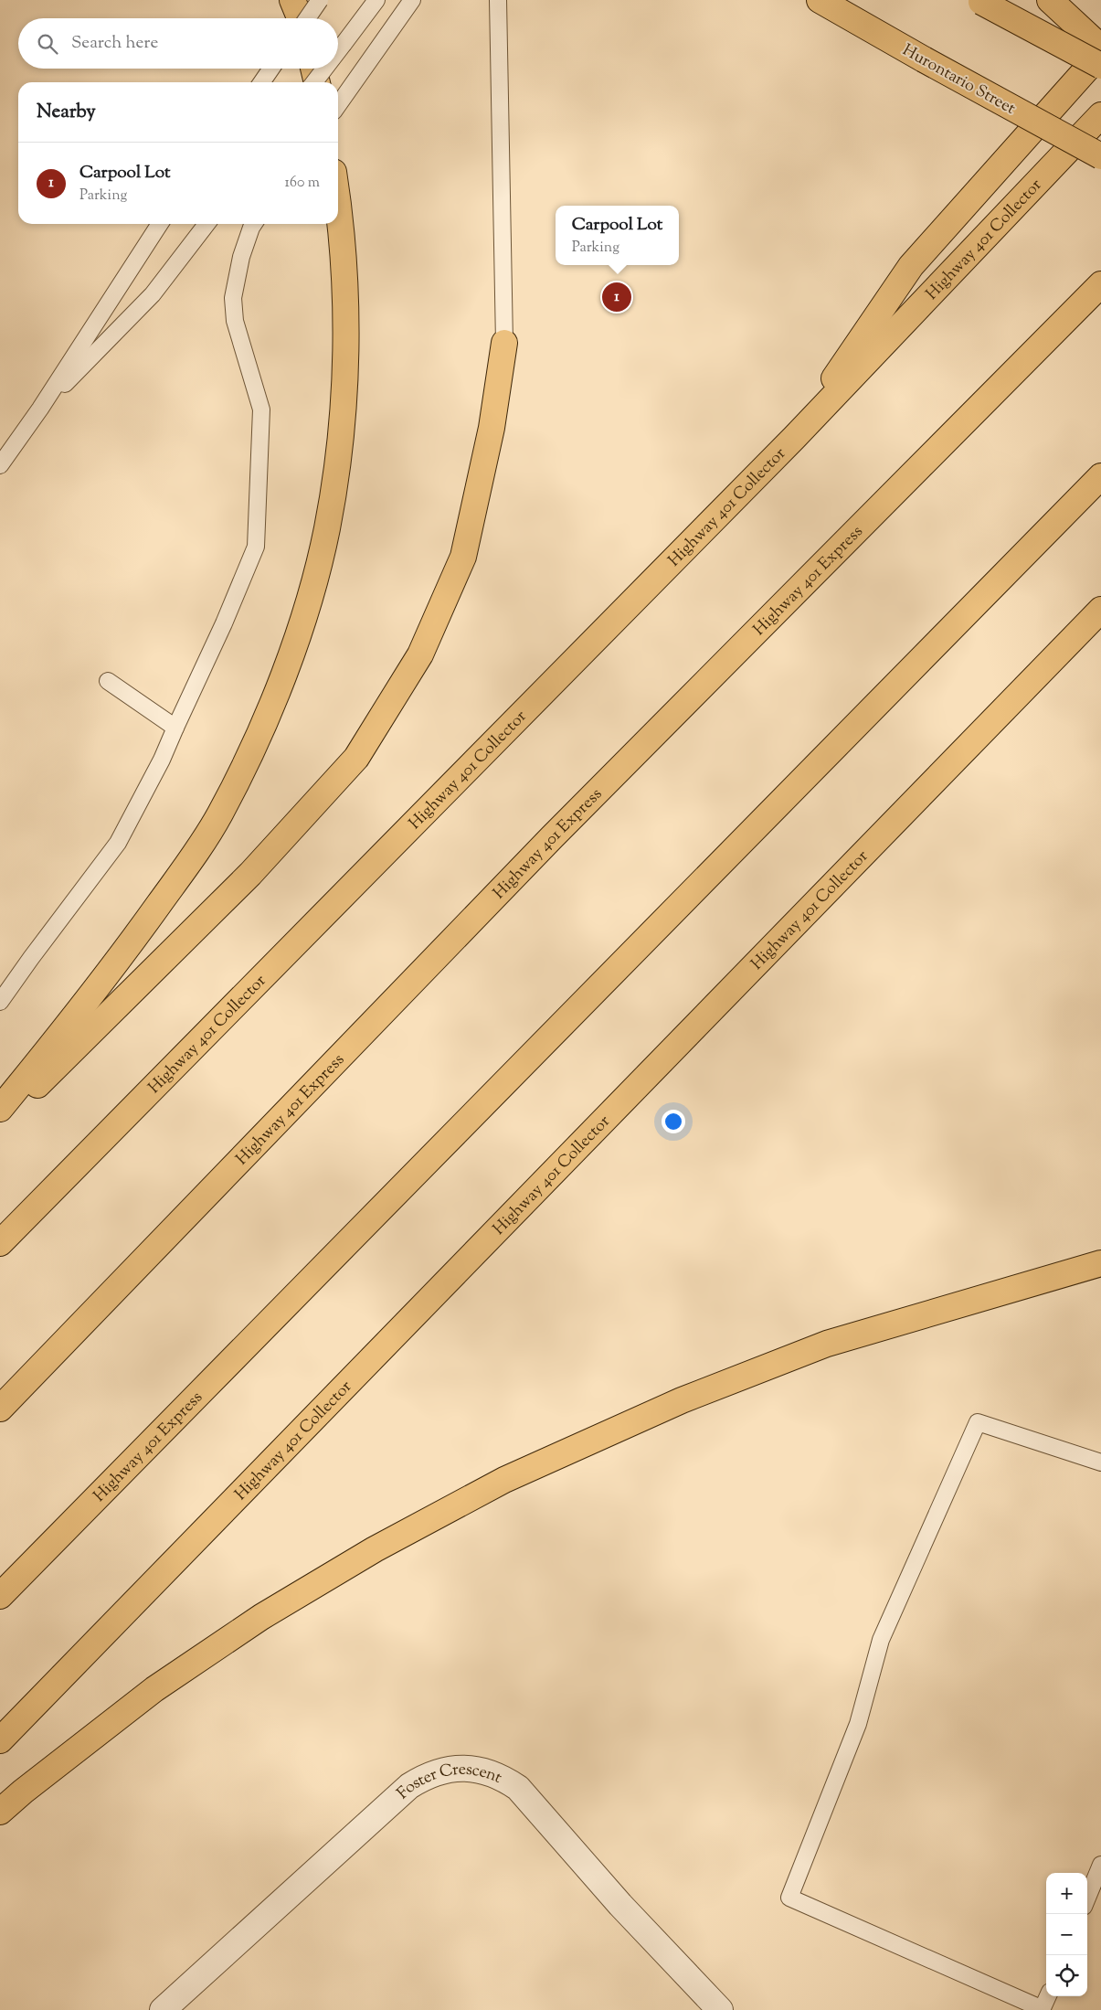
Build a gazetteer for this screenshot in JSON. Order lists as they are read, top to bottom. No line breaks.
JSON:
{"streets":{"main road":["Hurontario Street","Highway 401 Collector","Highway 401 Express"],"street":["Foster Crescent"]},"page":{"search":"Search here","heading":"Nearby","list":[{"mark":"1","name":"Carpool Lot","note":"Parking","value":"160 m"}],"popup":["Carpool Lot","Parking"],"pins":"1","map_buttons":["+","−"]}}
